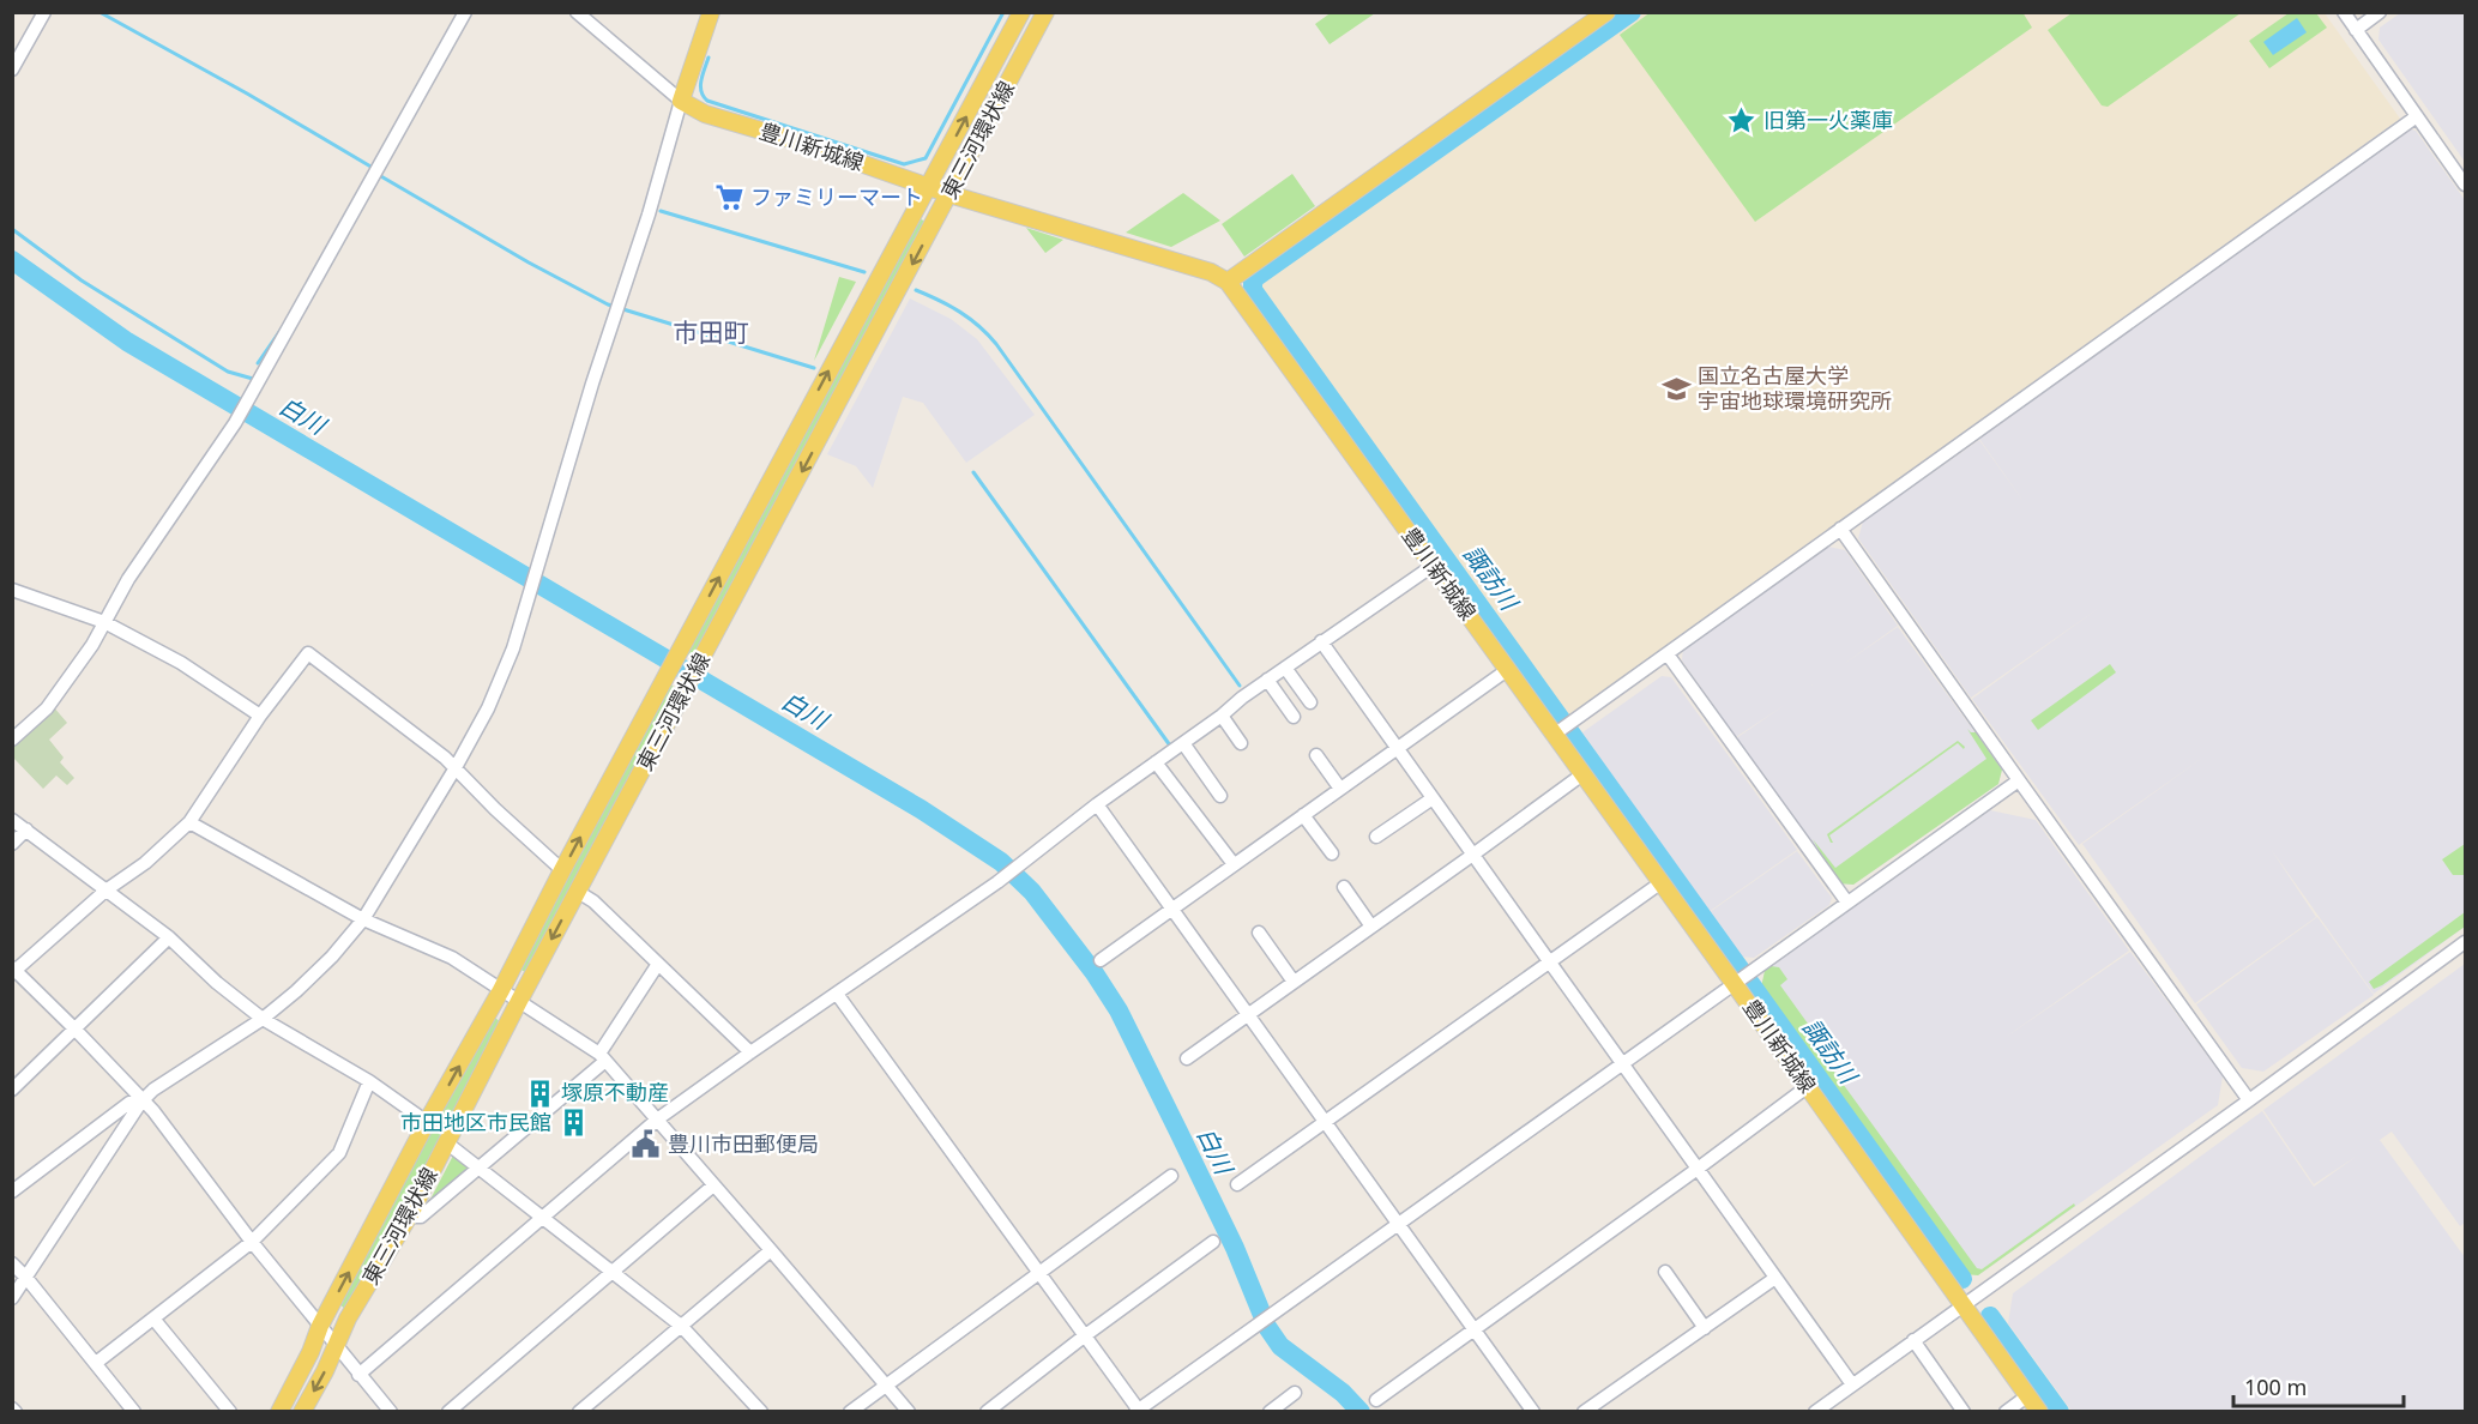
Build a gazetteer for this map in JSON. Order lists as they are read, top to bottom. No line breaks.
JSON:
{"streets":{"main road":["東三河環状線","豊川新城線"]},"crossings":[["東三河環状線","豊川新城線"]],"districts":["市田町"],"water":["白川","諏訪川"],"places":{"place":["旧第一火薬庫"],"supermarket":["ファミリーマート"],"school or university":["国立名古屋大学 宇宙地球環境研究所"],"building":["塚原不動産","市田地区市民館"],"public building":["豊川市田郵便局"]},"scale_bar":"100 m"}
